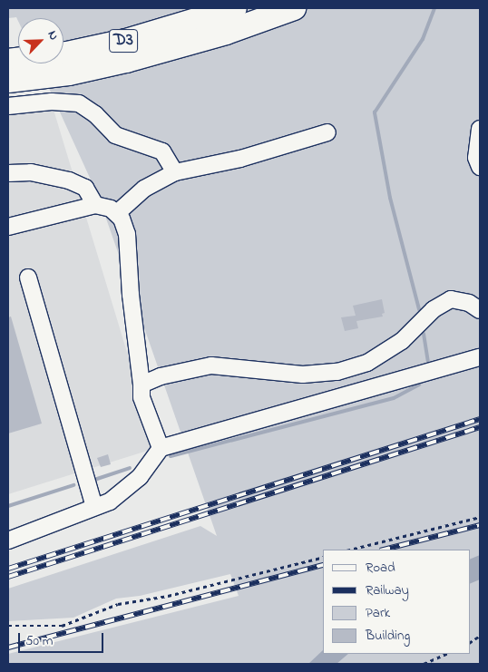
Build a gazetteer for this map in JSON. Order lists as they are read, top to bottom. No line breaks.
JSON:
{"streets":{"highway":["D3"]},"legend":["Road","Railway","Park","Building"],"scale_bar":"50 m","north":"top right"}
